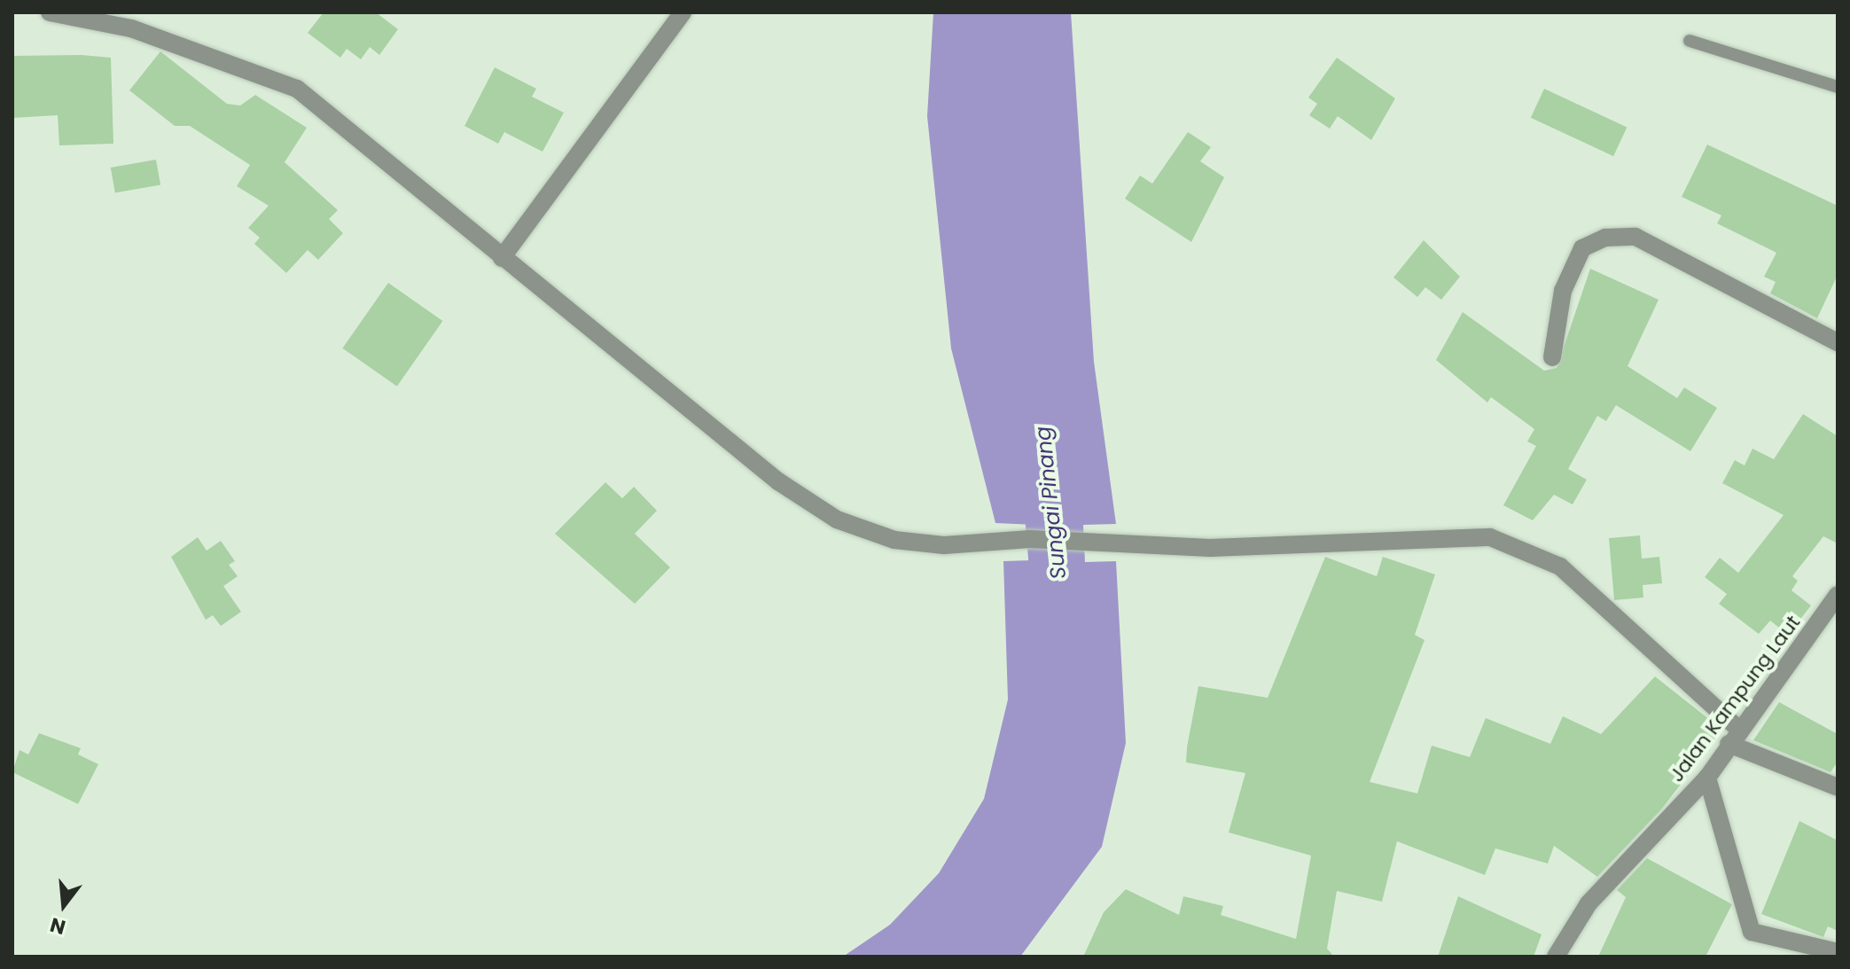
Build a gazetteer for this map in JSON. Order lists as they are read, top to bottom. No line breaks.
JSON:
{"streets":{"street":["Jalan Kampung Laut"]},"water":["Sungai Pinang"],"north":"bottom"}
